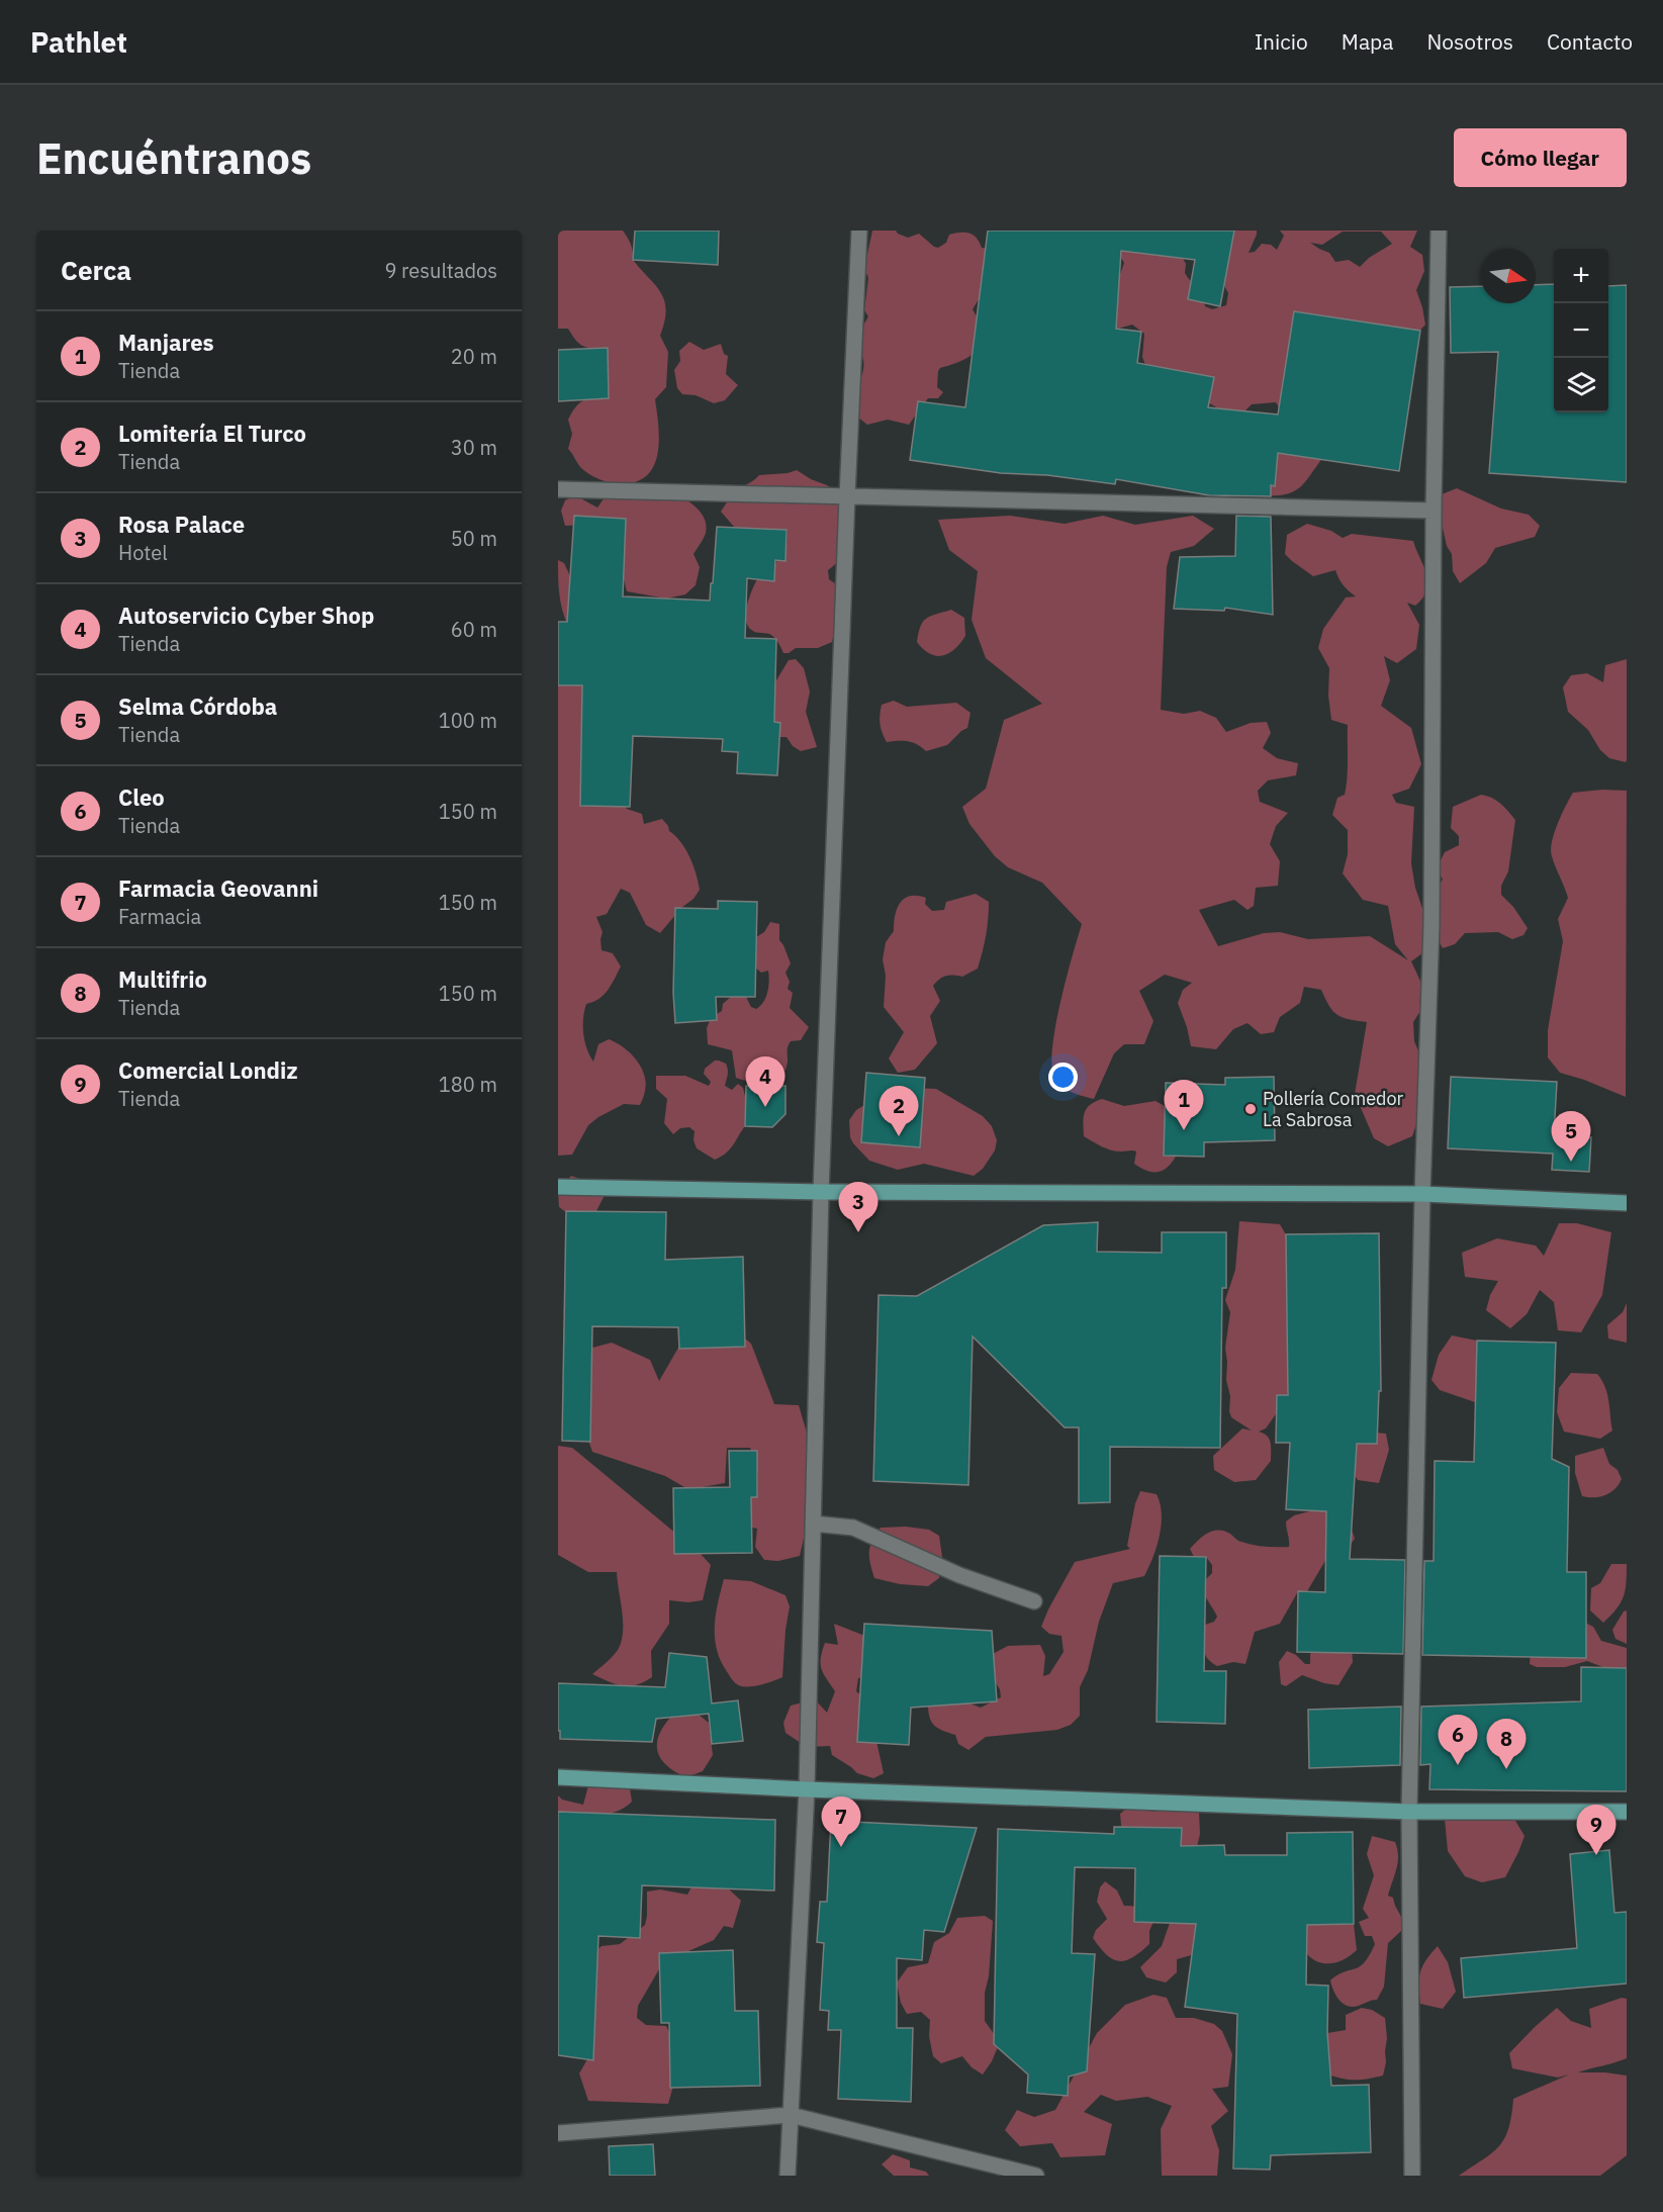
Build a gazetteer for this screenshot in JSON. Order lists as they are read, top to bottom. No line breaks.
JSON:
{"places":["Pollería Comedor La Sabrosa"],"north":"right","page":{"header":"Pathlet","nav":["Inicio","Mapa","Nosotros","Contacto"],"buttons":"Cómo llegar","title":"Encuéntranos","heading":["Cerca","9 resultados"],"map_buttons":["+","−"],"list":[{"mark":"1","name":"Manjares","note":"Tienda","value":"20 m"},{"mark":"2","name":"Lomitería El Turco","note":"Tienda","value":"30 m"},{"mark":"3","name":"Rosa Palace","note":"Hotel","value":"50 m"},{"mark":"4","name":"Autoservicio Cyber Shop","note":"Tienda","value":"60 m"},{"mark":"5","name":"Selma Córdoba","note":"Tienda","value":"100 m"},{"mark":"6","name":"Cleo","note":"Tienda","value":"150 m"},{"mark":"7","name":"Farmacia Geovanni","note":"Farmacia","value":"150 m"},{"mark":"8","name":"Multifrio","note":"Tienda","value":"150 m"},{"mark":"9","name":"Comercial Londiz","note":"Tienda","value":"180 m"}],"pins":["4","1","2","5","3","6","8","7","9"]}}
